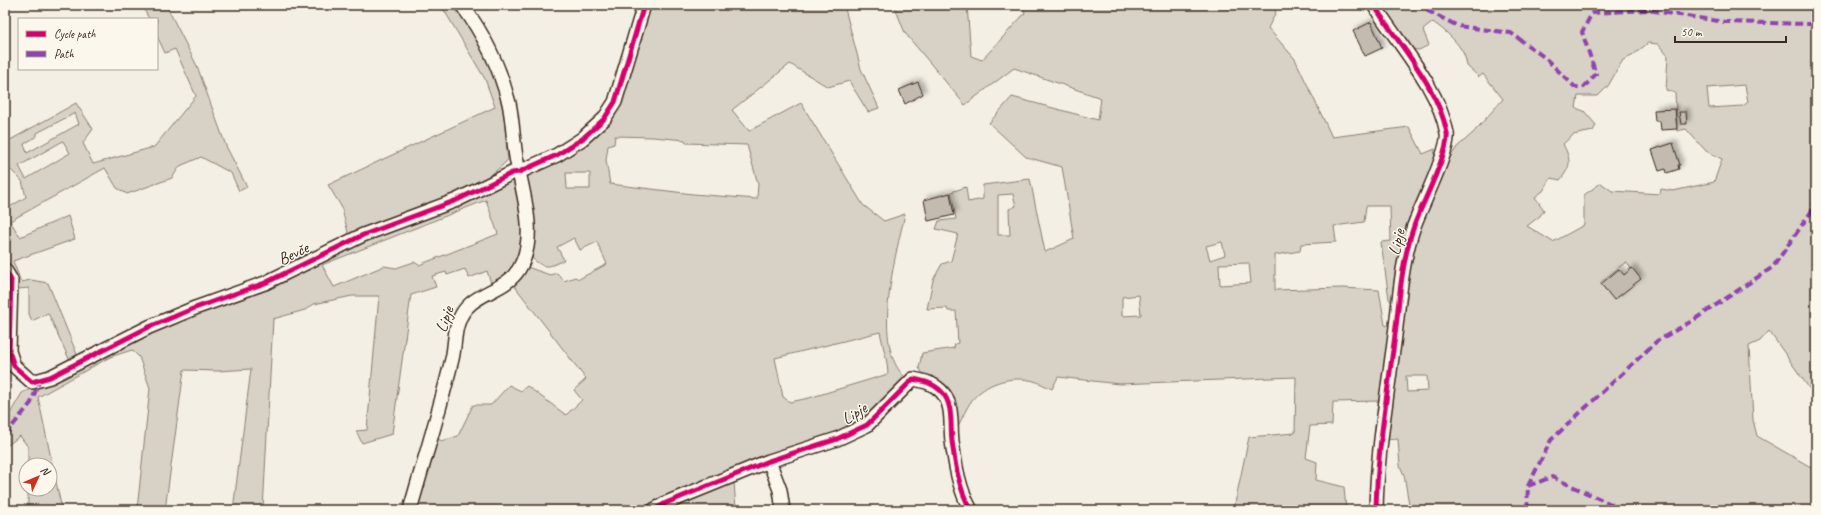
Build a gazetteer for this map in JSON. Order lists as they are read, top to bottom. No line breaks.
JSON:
{"streets":{"street":["Lipje","Bevče"]},"crossings":[["Lipje","Bevče"]],"legend":["Cycle path","Path"],"scale_bar":"50 m","north":"top right"}
